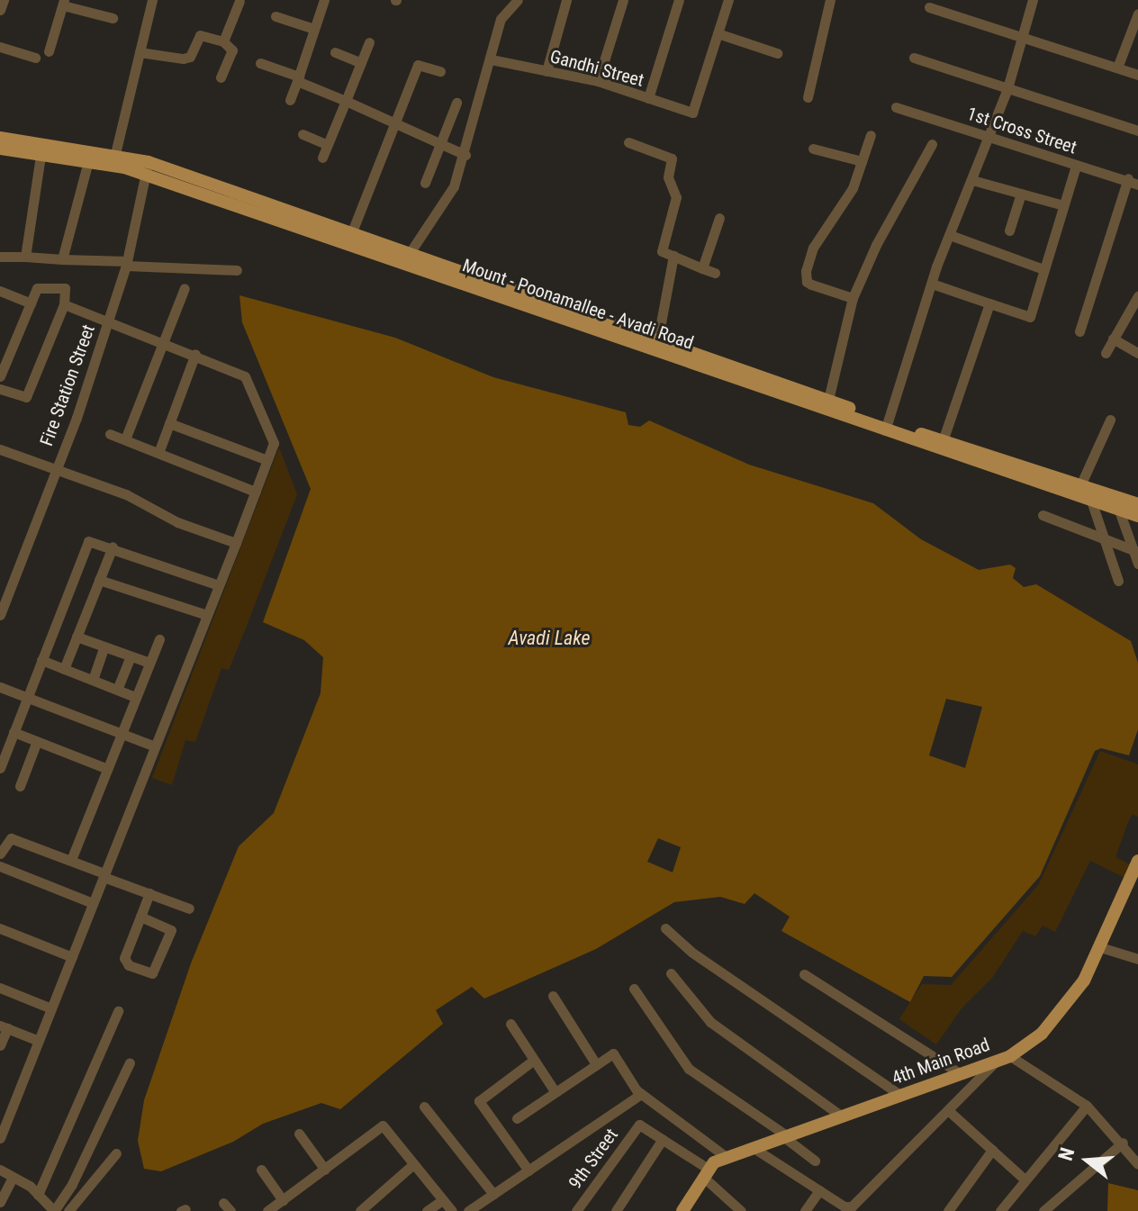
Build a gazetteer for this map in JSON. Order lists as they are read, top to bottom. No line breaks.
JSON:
{"streets":{"main road":["Mount - Poonamallee - Avadi Road","4th Main Road"],"street":["Gandhi Street","1st Cross Street","Fire Station Street","9th Street"]},"crossings":[["Mount - Poonamallee - Avadi Road","Fire Station Street"],["4th Main Road","9th Street"]],"water":["Avadi Lake"],"north":"left"}
